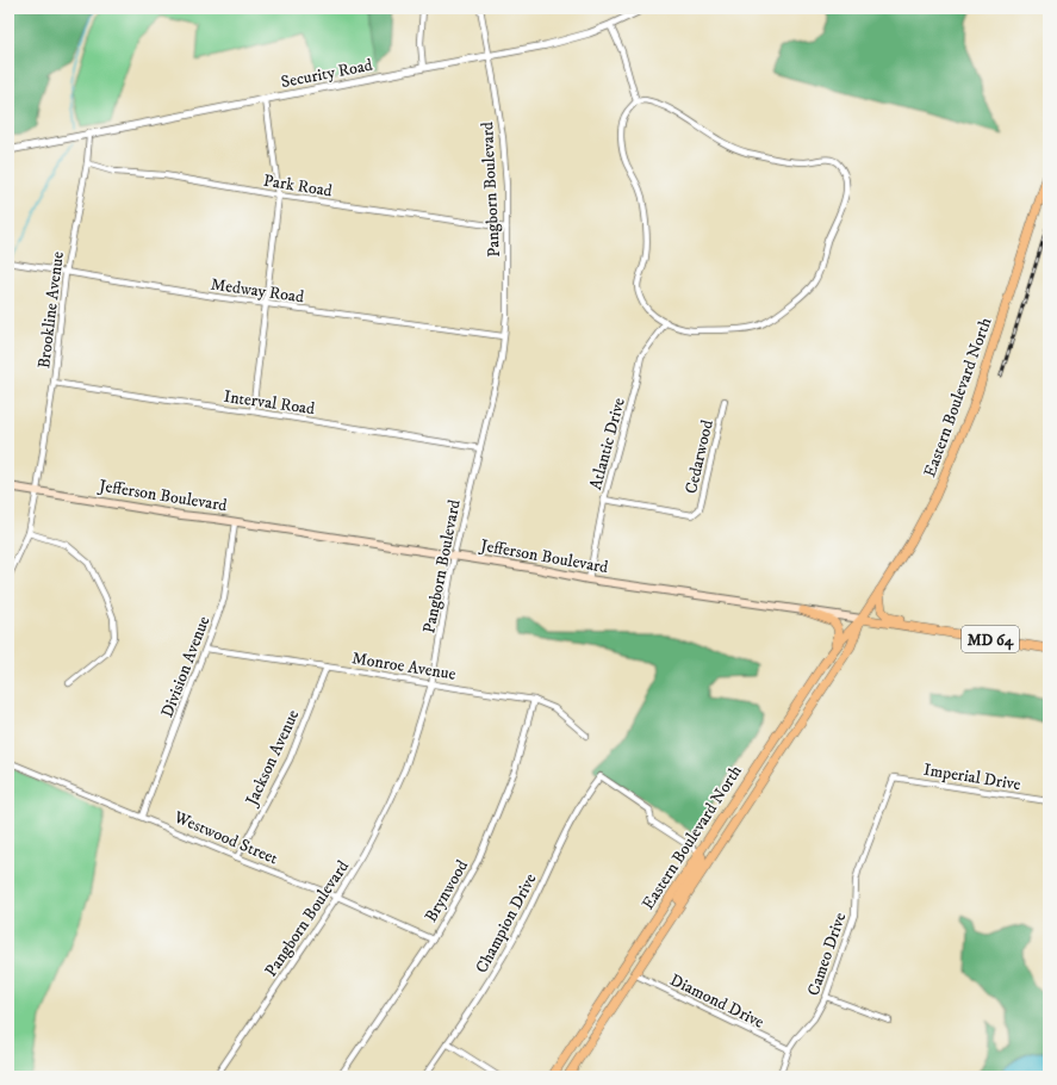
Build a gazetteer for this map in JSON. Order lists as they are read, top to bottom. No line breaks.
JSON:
{"streets":{"main road":["Eastern Boulevard North","Jefferson Boulevard","MD 64"],"street":["Security Road","Park Road","Pangborn Boulevard","Medway Road","Brookline Avenue","Interval Road","Atlantic Drive","Cedarwood","Monroe Avenue","Division Avenue","Jackson Avenue","Imperial Drive","Westwood Street","Brynwood","Champion Drive","Cameo Drive","Diamond Drive"]},"crossings":[["Security Road","Pangborn Boulevard"],["Security Road","Brookline Avenue"],["Park Road","Pangborn Boulevard"],["Park Road","Brookline Avenue"],["Pangborn Boulevard","Medway Road"],["Pangborn Boulevard","Interval Road"],["Pangborn Boulevard","Jefferson Boulevard"],["Pangborn Boulevard","Monroe Avenue"],["Pangborn Boulevard","Westwood Street"],["Medway Road","Brookline Avenue"],["Brookline Avenue","Interval Road"],["Brookline Avenue","Jefferson Boulevard"],["Brookline Avenue","MD 64"],["Eastern Boulevard North","Jefferson Boulevard"],["Eastern Boulevard North","Champion Drive"],["Eastern Boulevard North","Diamond Drive"],["Atlantic Drive","Cedarwood"],["Atlantic Drive","Jefferson Boulevard"],["Jefferson Boulevard","MD 64"],["Jefferson Boulevard","Division Avenue"],["Monroe Avenue","Division Avenue"],["Monroe Avenue","Jackson Avenue"],["Monroe Avenue","Brynwood"],["Division Avenue","Westwood Street"],["Jackson Avenue","Westwood Street"],["Imperial Drive","Cameo Drive"],["Westwood Street","Brynwood"],["Cameo Drive","Diamond Drive"]]}
